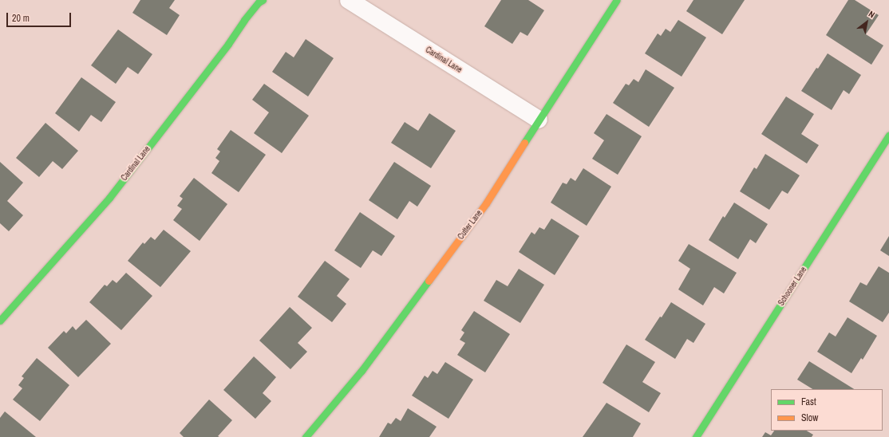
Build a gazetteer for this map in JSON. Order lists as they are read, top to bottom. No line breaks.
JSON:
{"streets":{"street":["Cardinal Lane","Cutter Lane","Schooner Lane"]},"crossings":[["Cardinal Lane","Cutter Lane"]],"legend":["Fast","Slow"],"scale_bar":"20 m","north":"top right"}
